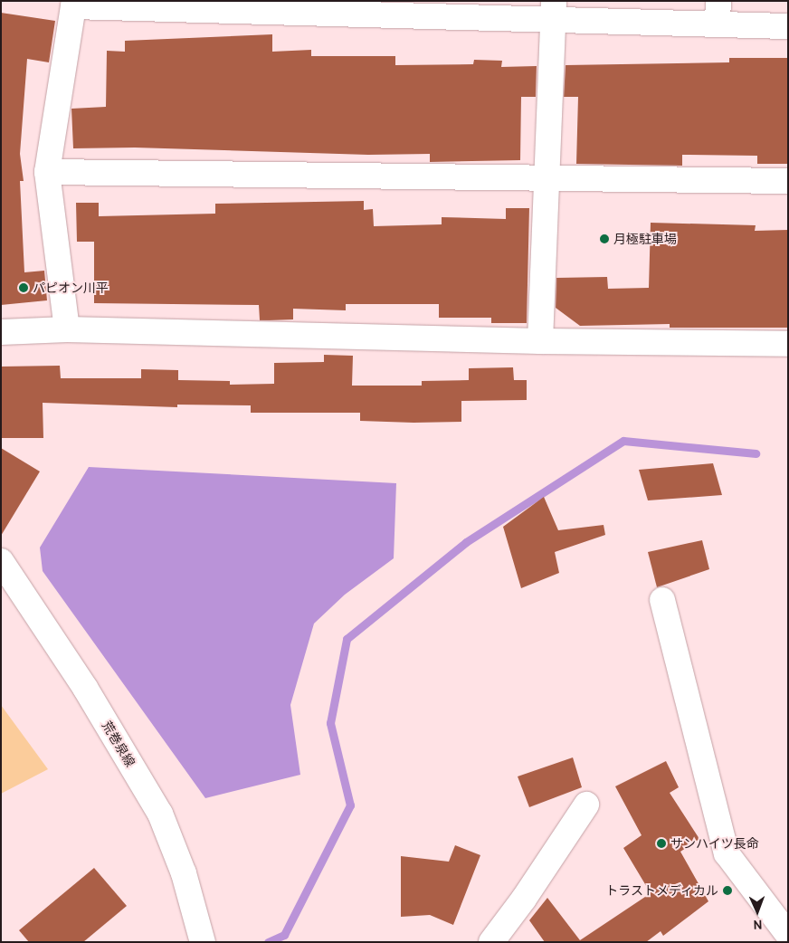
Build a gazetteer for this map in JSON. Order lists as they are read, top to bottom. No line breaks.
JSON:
{"streets":{"street":["荒巻泉線"]},"places":["月極駐車場","パピオン川平","サンハイツ長命","トラストメディカル"],"north":"bottom"}
